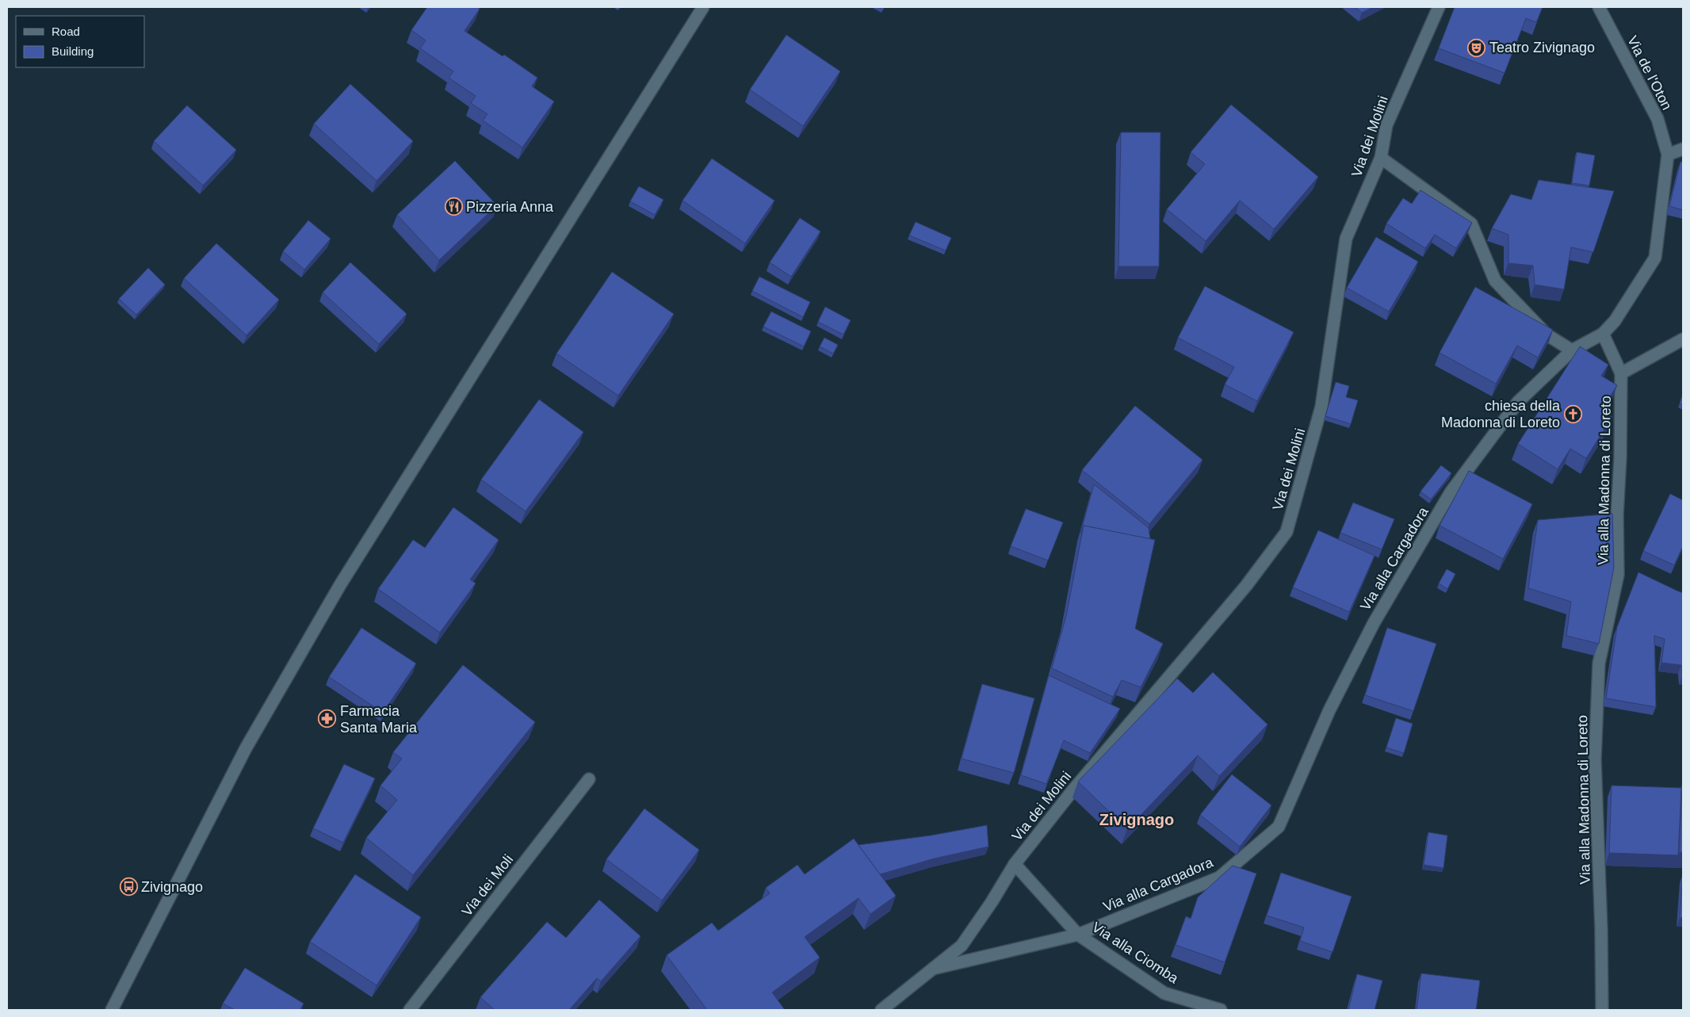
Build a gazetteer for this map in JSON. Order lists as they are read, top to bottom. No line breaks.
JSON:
{"streets":{"street":["Via de l'Oton","Via dei Molini","Via alla Madonna di Loreto","Via alla Cargadora","Via dei Moli","Via alla Ciomba"]},"crossings":[["Via de l'Oton","Via alla Cargadora"],["Via dei Molini","Via alla Cargadora"],["Via dei Molini","Via alla Ciomba"],["Via alla Madonna di Loreto","Via alla Cargadora"],["Via alla Cargadora","Via alla Ciomba"]],"districts":["Zivignago"],"places":{"theatre":["Teatro Zivignago"],"restaurant":["Pizzeria Anna"],"church":["chiesa della Madonna di Loreto"],"pharmacy":["Farmacia Santa Maria"],"bus stop":["Zivignago"]},"legend":["Road","Building"]}
